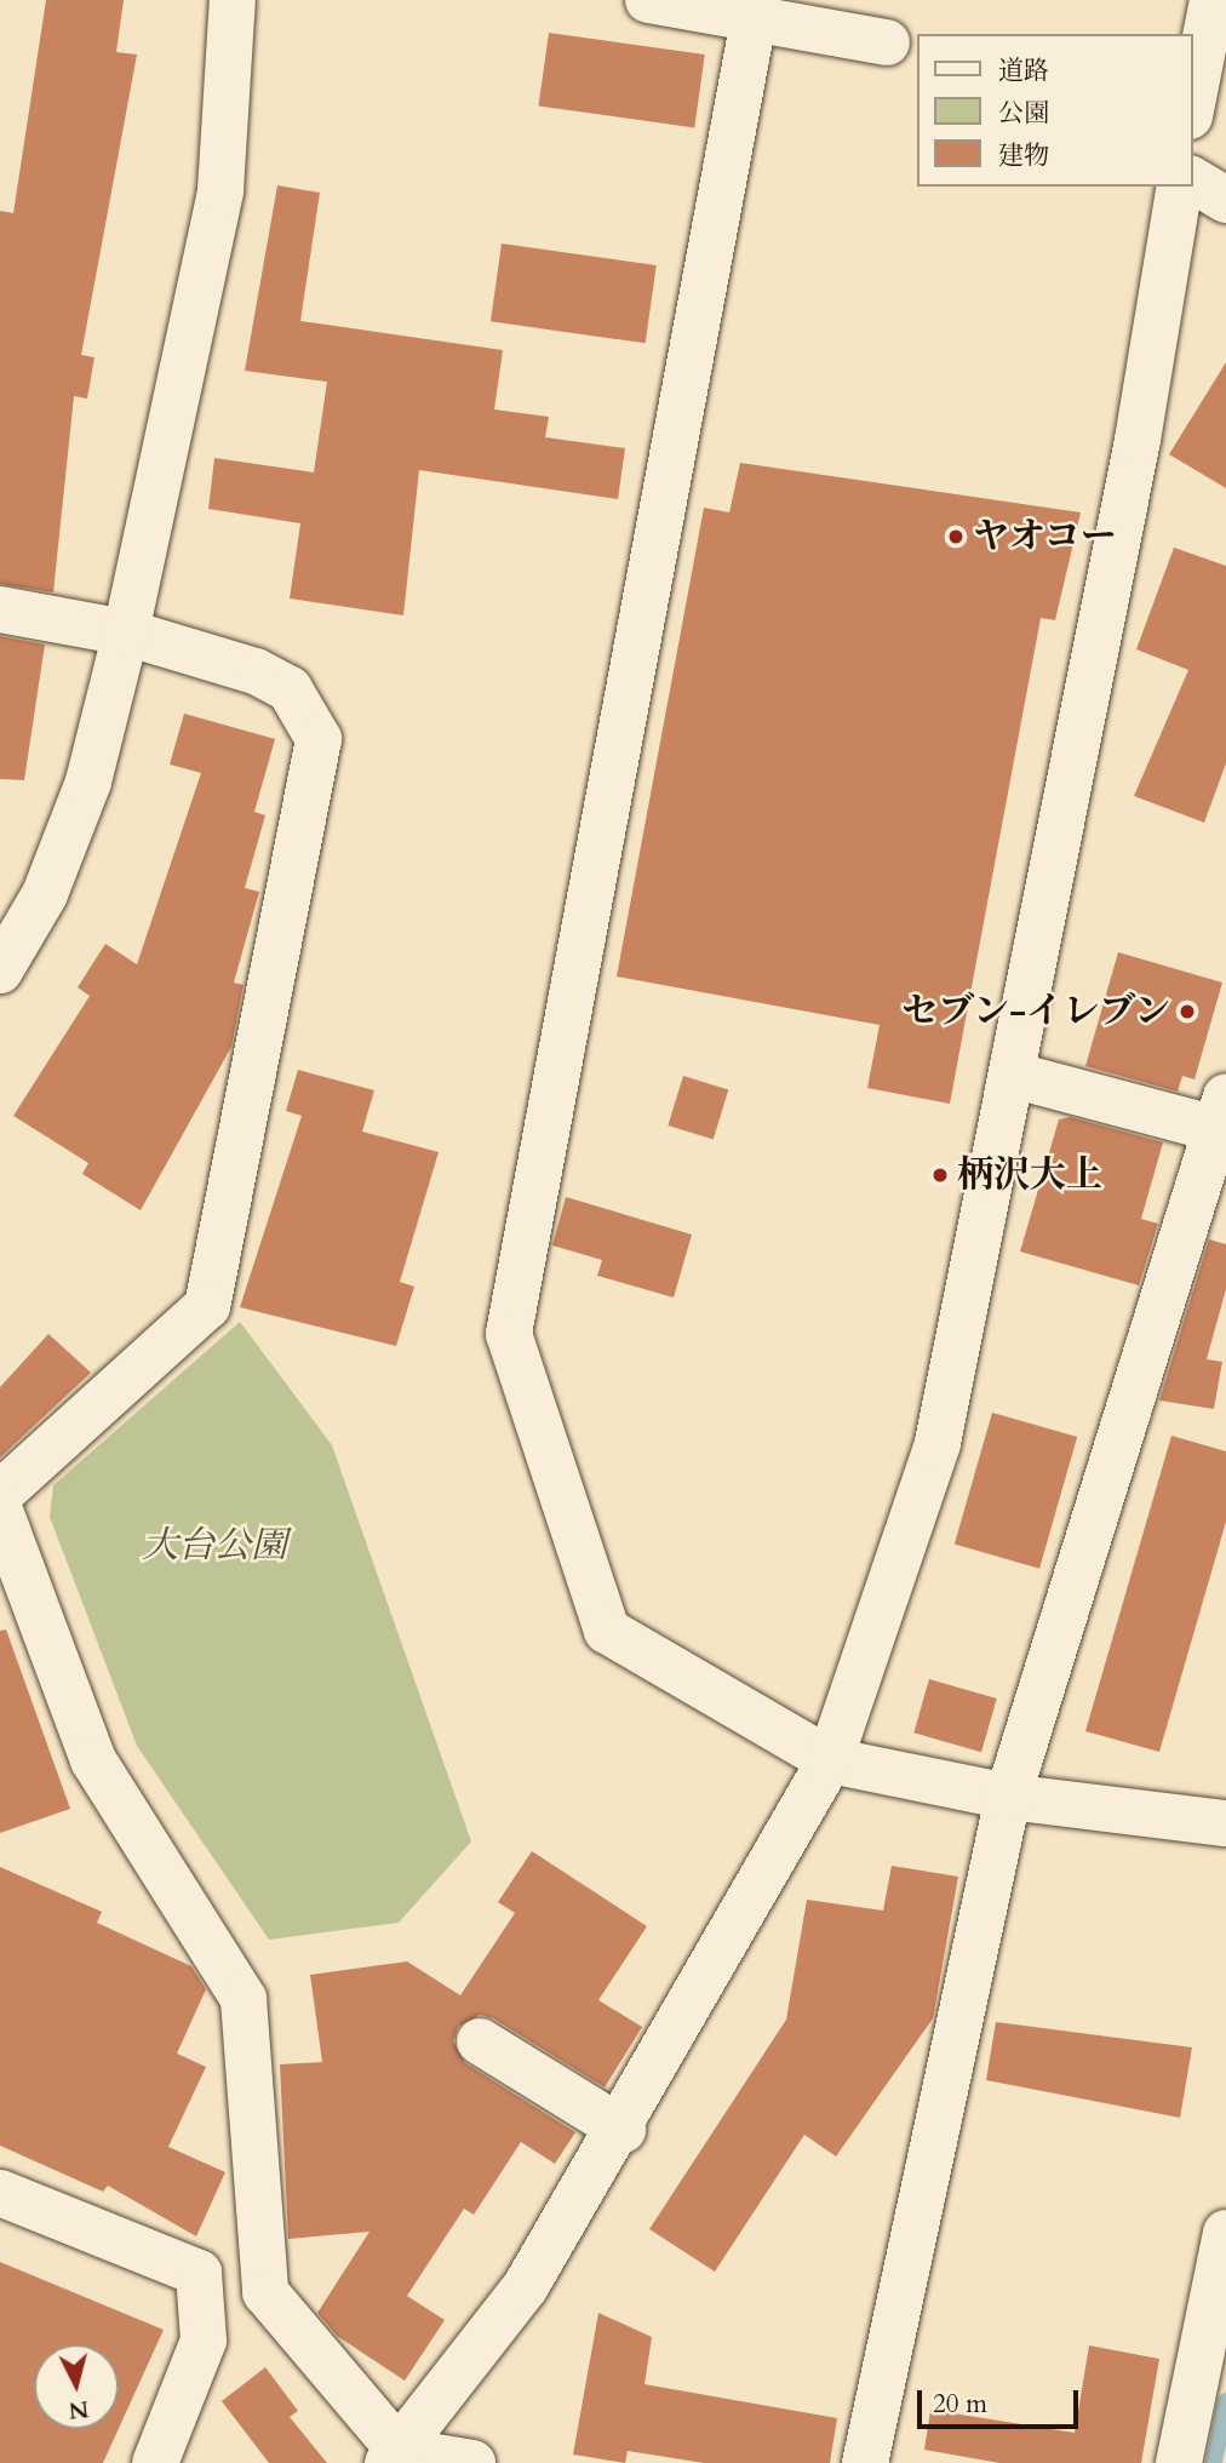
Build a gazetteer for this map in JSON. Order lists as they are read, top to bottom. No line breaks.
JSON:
{"parks":["大台公園"],"places":["ヤオコー","セブン-イレブン","柄沢大上"],"legend":["道路","公園","建物"],"scale_bar":"20 m","north":"bottom"}
